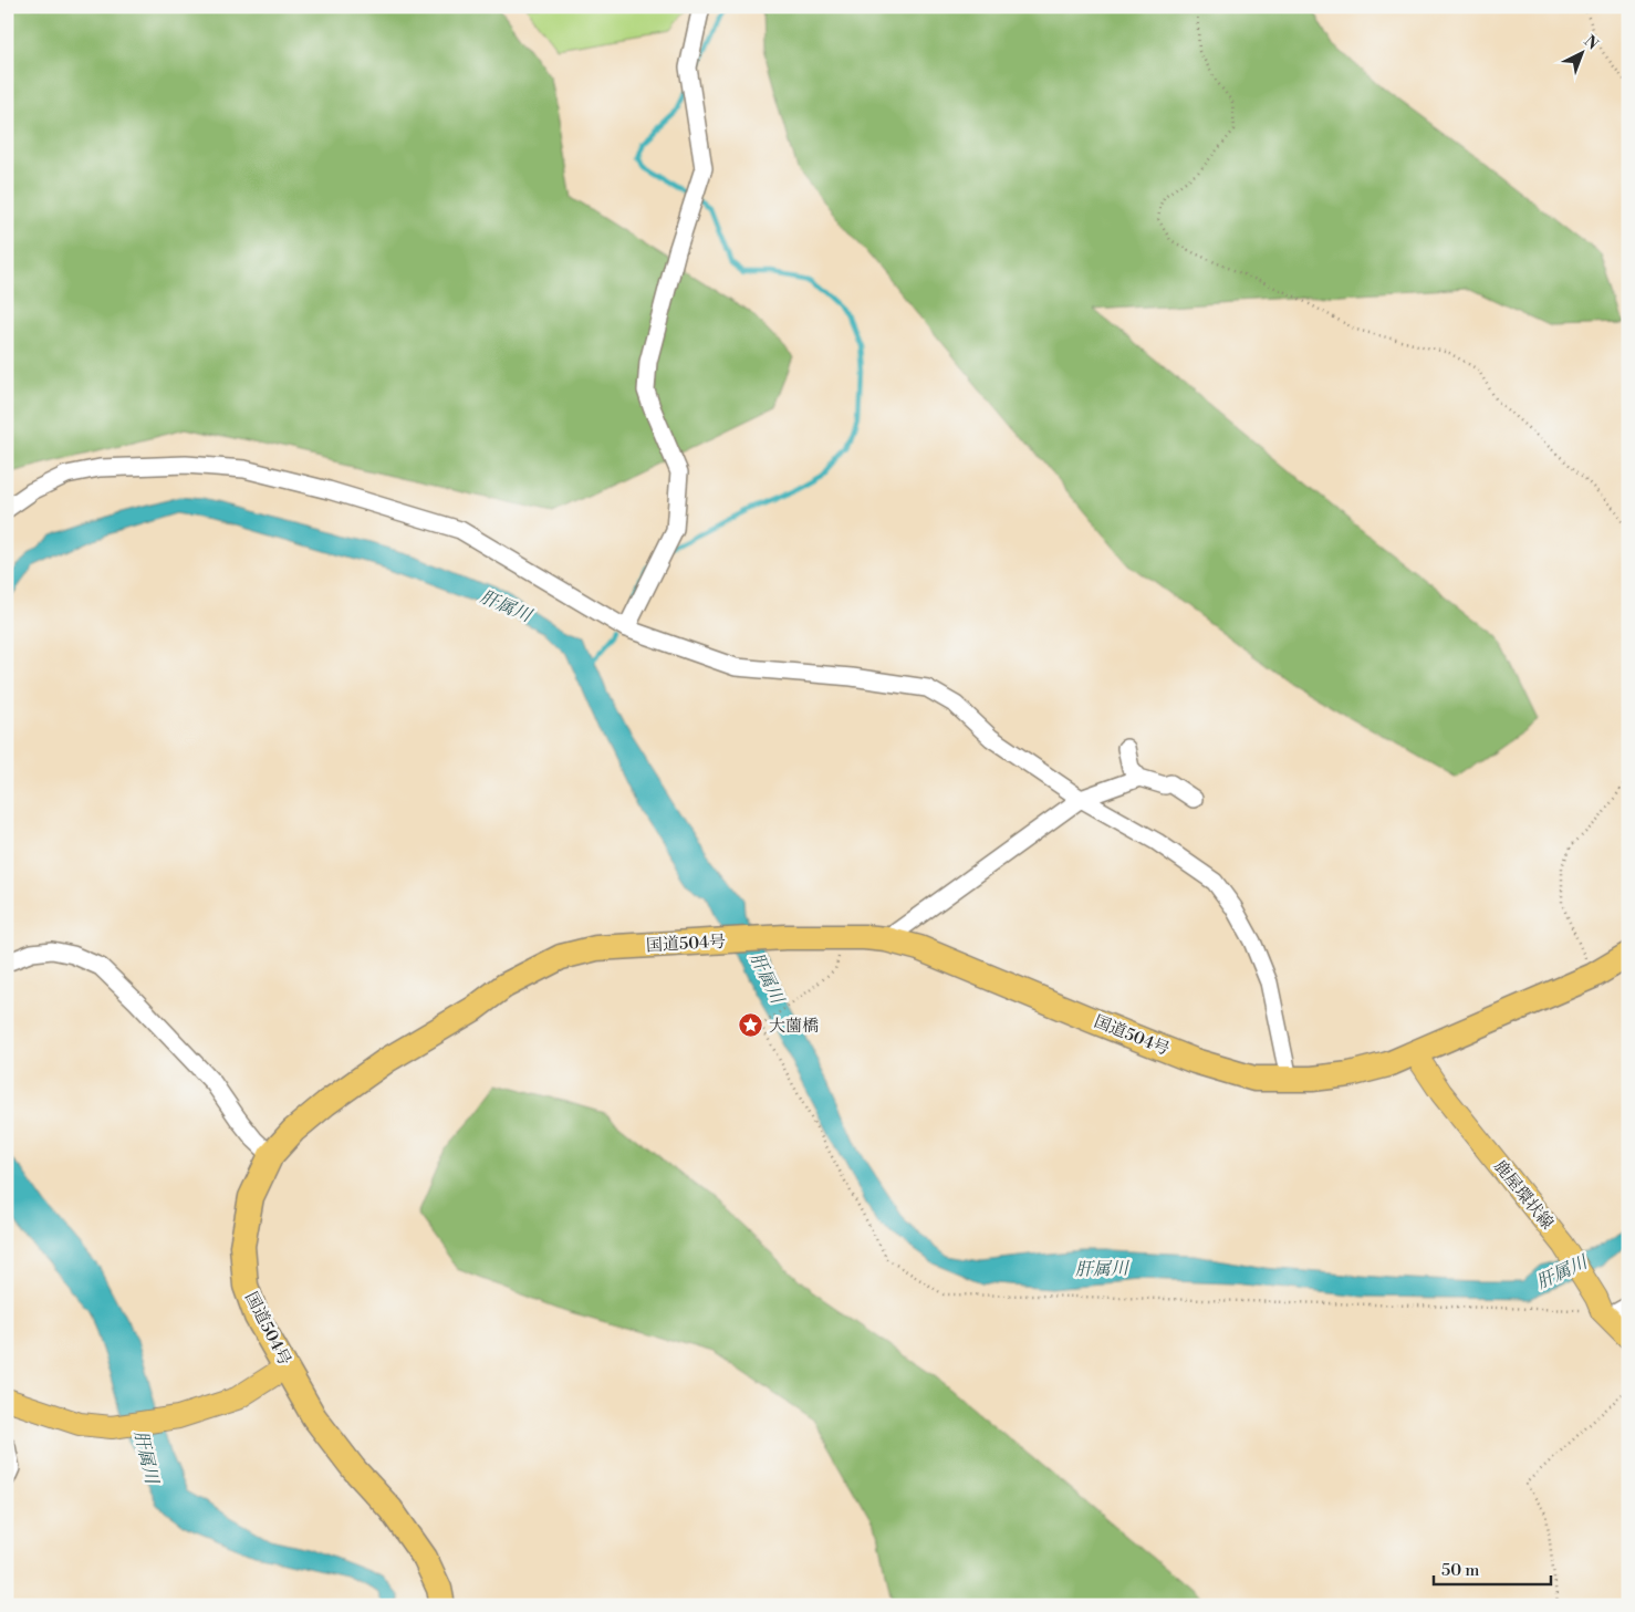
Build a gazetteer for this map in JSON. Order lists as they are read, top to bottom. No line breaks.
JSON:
{"streets":{"highway":["国道504号"],"main road":["鹿屋環状線"]},"crossings":[["国道504号","鹿屋環状線"]],"water":["肝属川"],"places":{"place":["大薗橋"]},"scale_bar":"50 m","north":"top right"}
